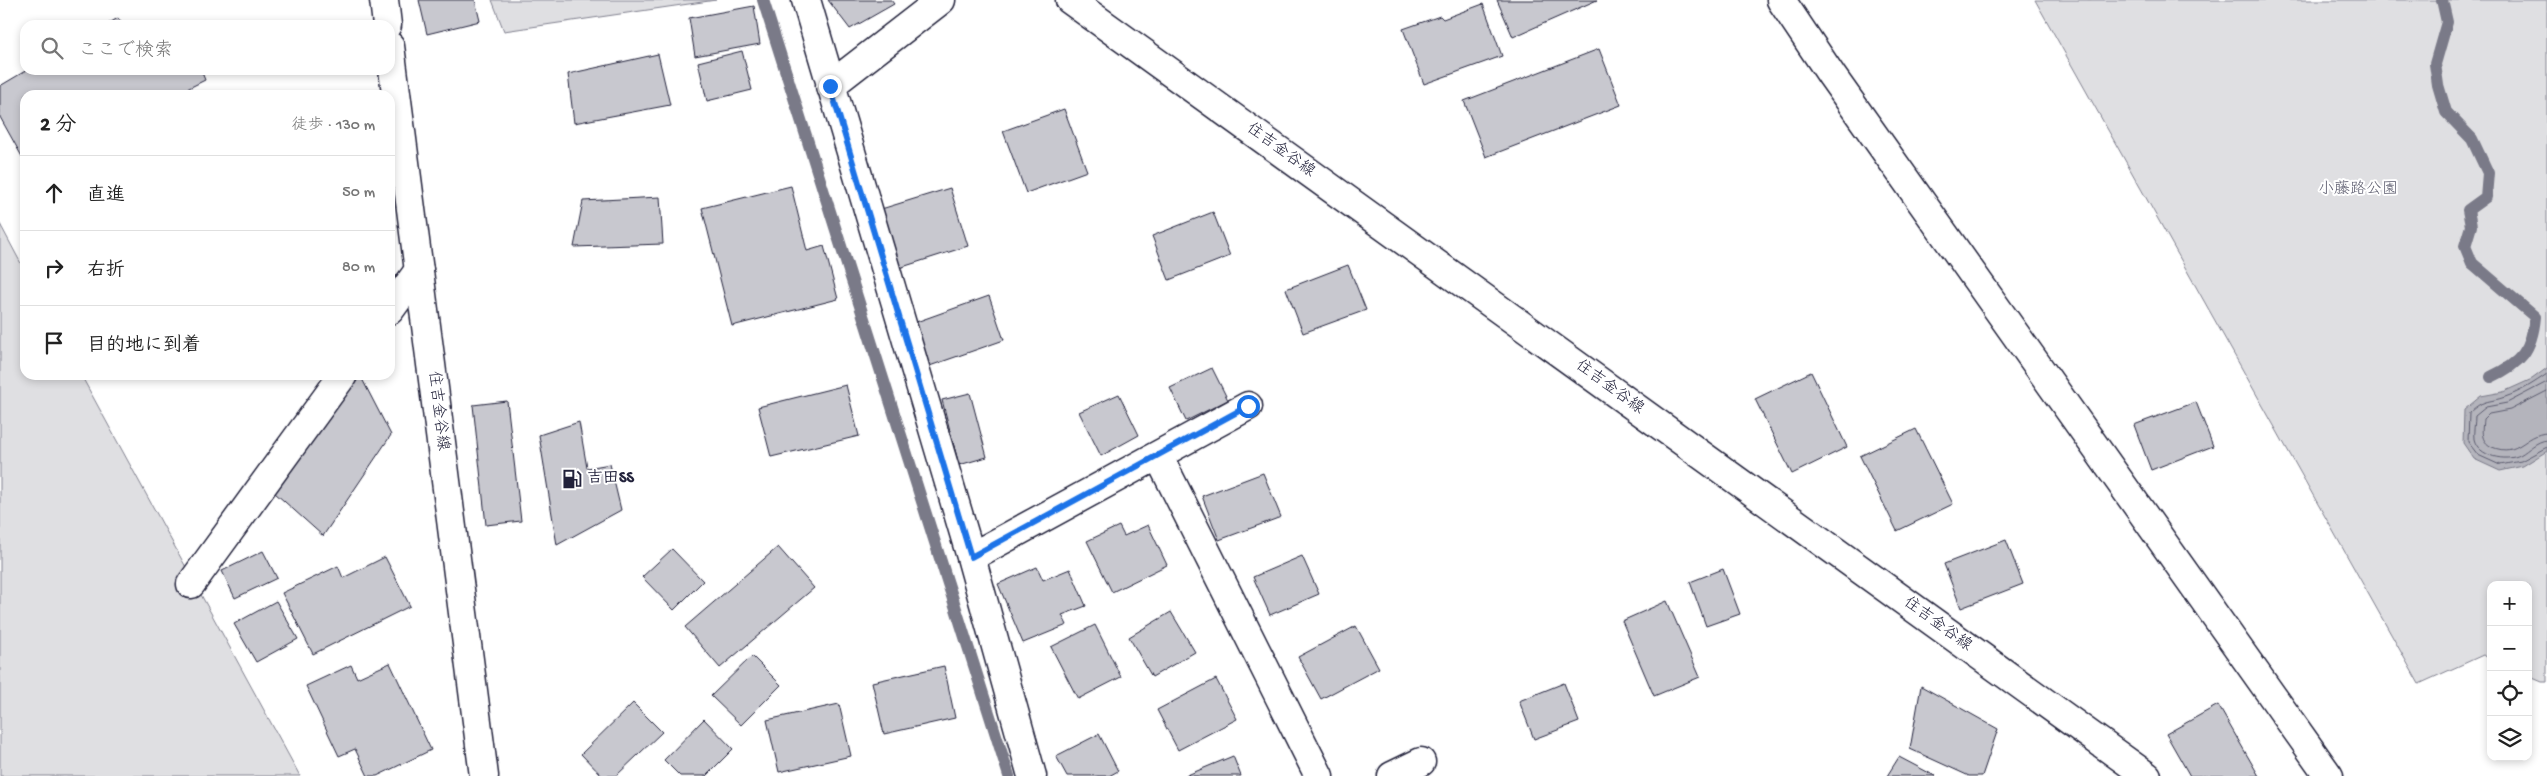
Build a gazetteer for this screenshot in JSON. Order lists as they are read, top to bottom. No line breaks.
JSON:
{"streets":{"street":["住吉金谷線"]},"parks":["小藤路公園"],"places":{"fuel station":["吉田SS"]},"page":{"search":"ここで検索","heading":["2 分","徒歩 · 130 m"],"list":[["直進","50 m"],["右折","80 m"],"目的地に到着"],"map_buttons":["+","−"]}}
